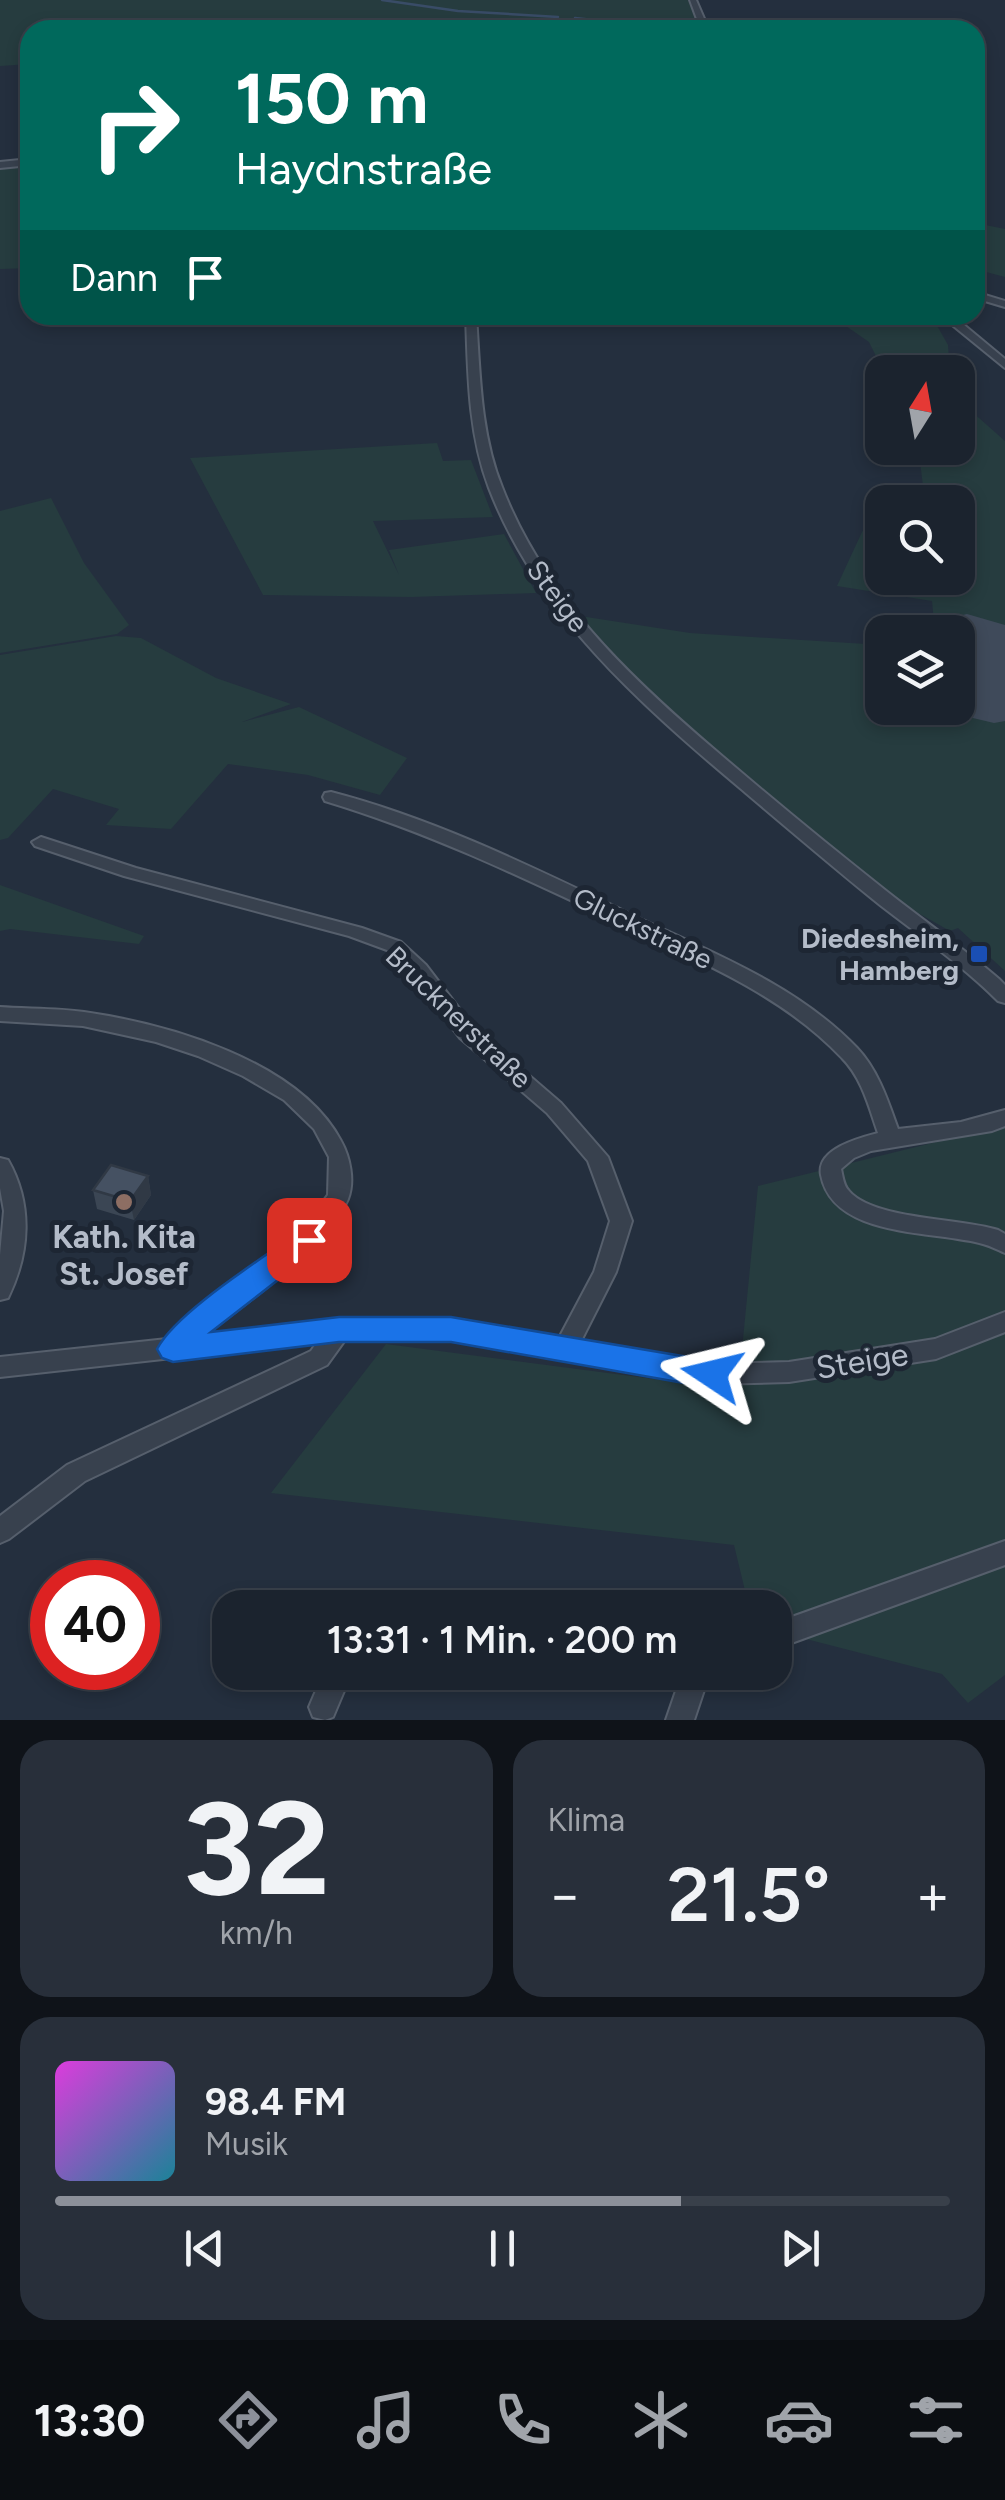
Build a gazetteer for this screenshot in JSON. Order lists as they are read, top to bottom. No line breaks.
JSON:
{"streets":{"street":["Steige","Gluckstraße","Brucknerstraße"]},"crossings":[["Steige","Brucknerstraße"]],"places":{"transit":["Diedesheim, Hamberg"],"other":["Kath. Kita St. Josef"]},"north":"top","page":{"turn":["150 m","Haydnstraße"],"then":"Dann","limit":"40","trip":"13:31 · 1 Min. · 200 m","tile":[["32","km/h"],"Klima"],"heat":["−","21.5°","+"],"song":["98.4 FM","Musik"],"tabs":"13:30"}}
